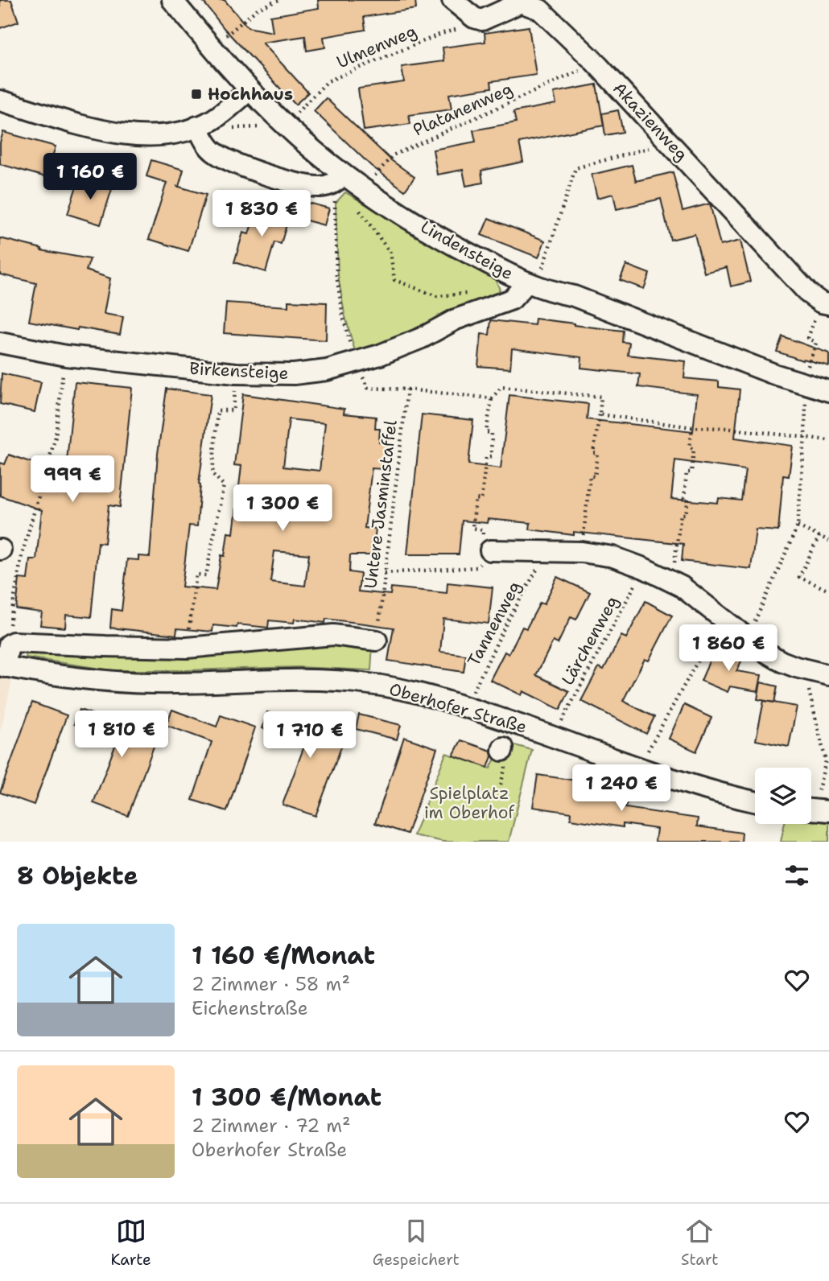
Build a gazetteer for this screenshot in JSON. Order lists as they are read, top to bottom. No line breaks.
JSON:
{"streets":{"street":["Akazienweg","Lindensteige","Birkensteige","Oberhofer Straße"],"path":["Ulmenweg","Platanenweg","Untere Jasminstaffel","Tannenweg","Lärchenweg"]},"crossings":[["Platanenweg","Lindensteige"],["Lindensteige","Birkensteige"],["Untere Jasminstaffel","Oberhofer Straße"]],"parks":["Spielplatz im Oberhof"],"places":{"transit":["Hochhaus"]},"page":{"price":["1 160 €","1 830 €","999 €","1 300 €","1 860 €","1 810 €","1 710 €","1 240 €"],"heading":"8 Objekte","list":[{"name":"1 160 €/Monat","note":"2 Zimmer · 58 m² · Eichenstraße"},{"name":"1 300 €/Monat","note":"2 Zimmer · 72 m² · Oberhofer Straße"}],"tabs":["Karte","Gespeichert","Start"]}}
